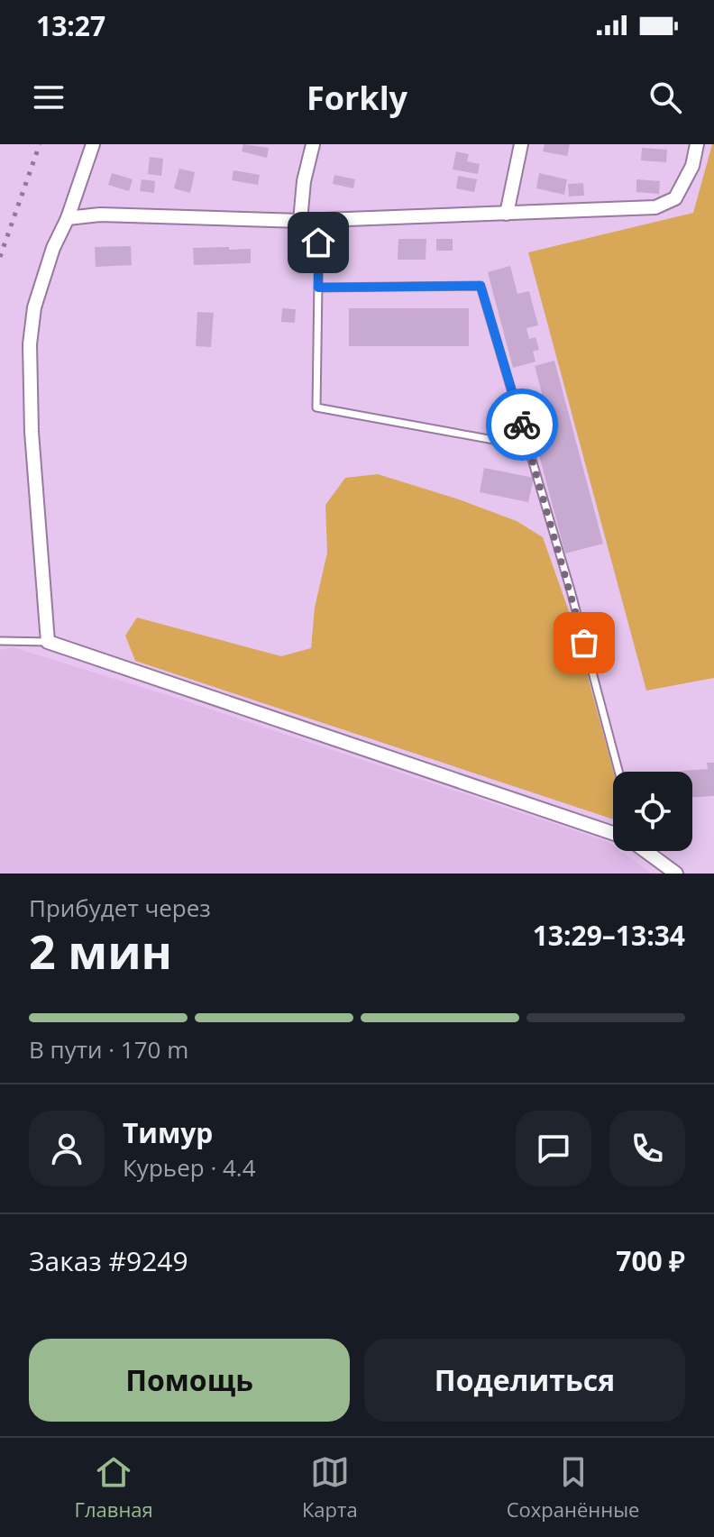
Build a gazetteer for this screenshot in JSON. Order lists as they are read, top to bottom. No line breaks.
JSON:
{"page":{"status":"13:27","header":"Forkly","heading":["2 мин","Прибудет через","13:29–13:34"],"panel":["Тимур","Курьер · 4.4","Заказ #9249","700 ₽"],"bar":"В пути · 170 m","buttons":["Помощь","Поделиться"],"tabs":["Главная","Карта","Сохранённые"]}}
